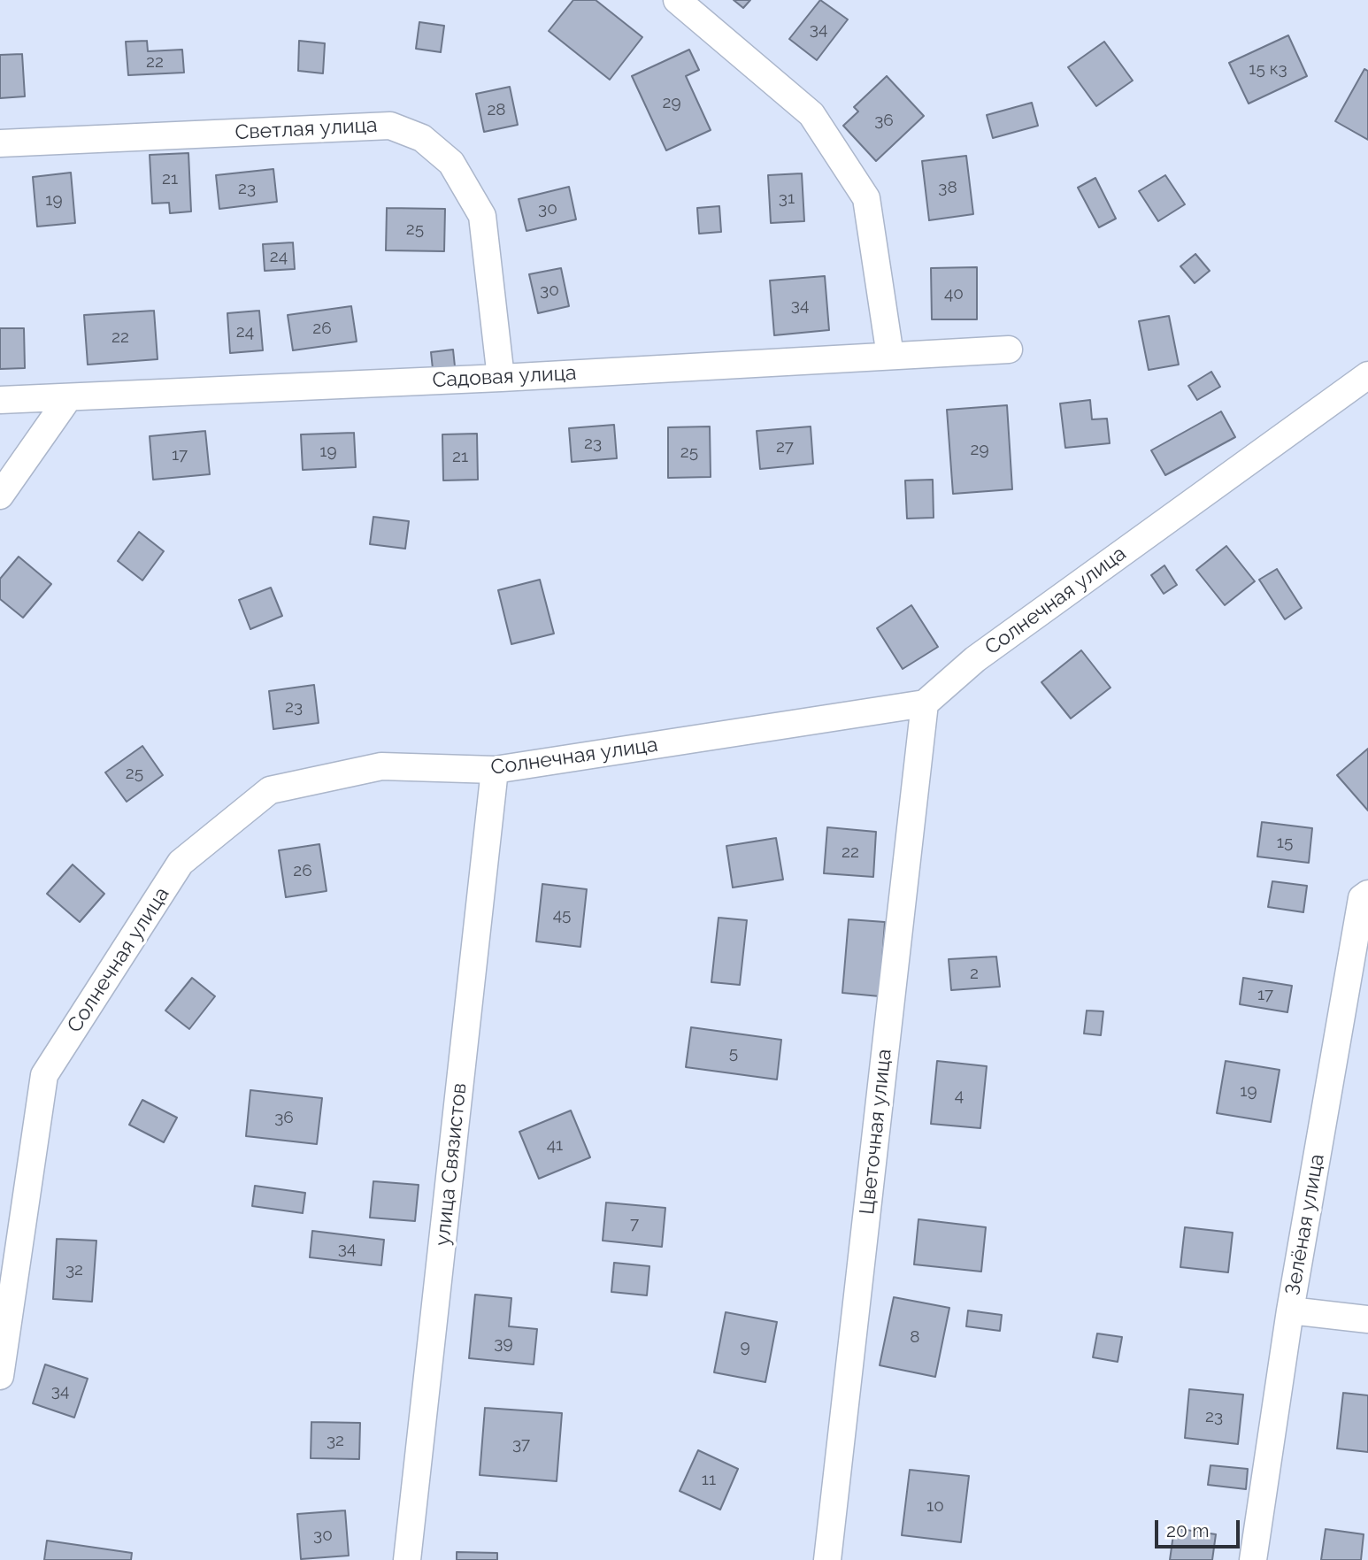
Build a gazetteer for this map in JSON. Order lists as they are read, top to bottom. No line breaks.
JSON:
{"streets":{"street":["Светлая улица","Садовая улица","Солнечная улица","Цветочная улица","улица Связистов","Зелёная улица"]},"crossings":[["Светлая улица","Садовая улица"],["Солнечная улица","Цветочная улица"],["Солнечная улица","улица Связистов"]],"house_numbers":["34","22","15 к3","29","28","36","21","38","23","31","19","30","25","24","30","40","34","26","24","22","23","27","29","19","25","17","21","23","25","15","22","26","45","2","17","5","19","4","36","41","7","34","32","8","39","9","34","23","32","37","11","10","30"],"scale_bar":"20 m"}
